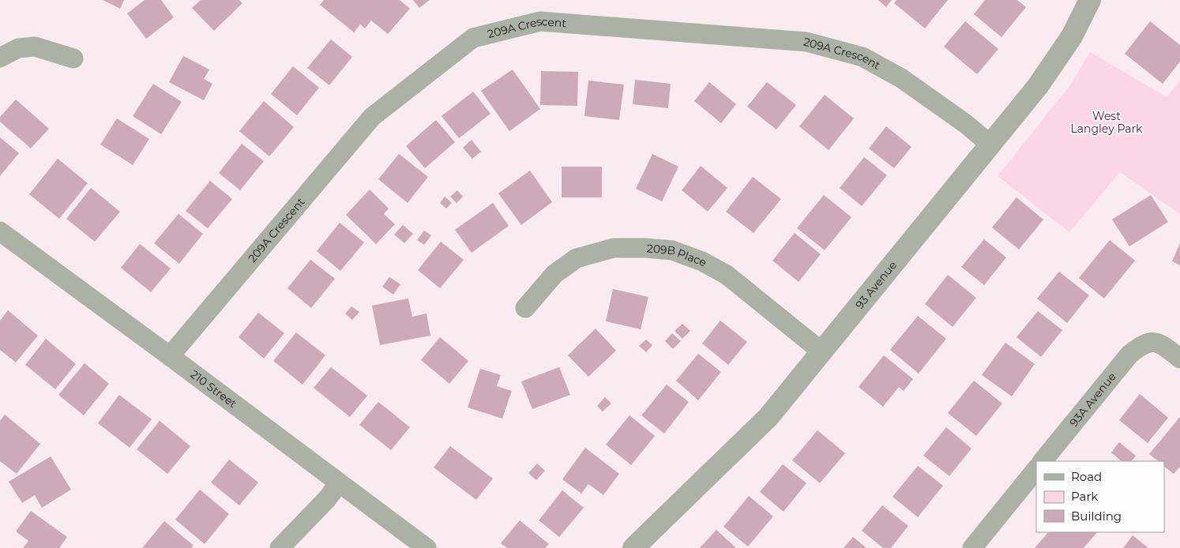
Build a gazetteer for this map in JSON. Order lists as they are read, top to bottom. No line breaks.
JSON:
{"streets":{"street":["209A Crescent","209B Place","93 Avenue","210 Street","93A Avenue"]},"crossings":[["209A Crescent","93 Avenue"],["209A Crescent","210 Street"],["209B Place","93 Avenue"]],"parks":["West Langley Park"],"legend":["Road","Park","Building"]}
